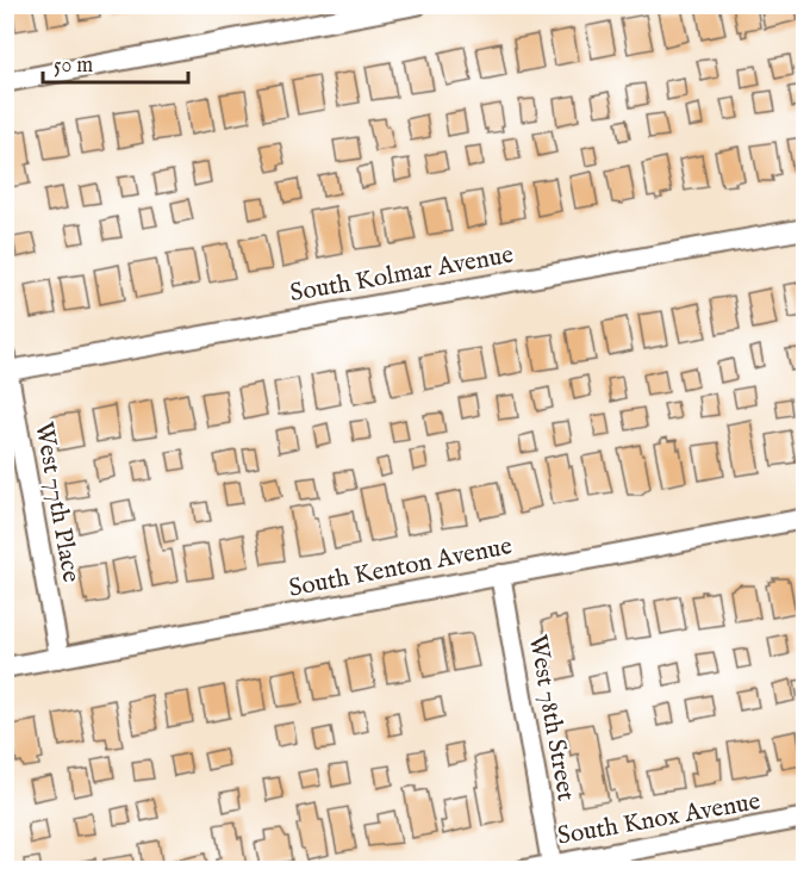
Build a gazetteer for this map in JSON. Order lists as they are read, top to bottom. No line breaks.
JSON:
{"streets":{"street":["South Kolmar Avenue","West 77th Place","South Kenton Avenue","West 78th Street","South Knox Avenue"]},"crossings":[["South Kolmar Avenue","West 77th Place"],["West 77th Place","South Kenton Avenue"],["South Kenton Avenue","West 78th Street"],["West 78th Street","South Knox Avenue"]],"scale_bar":"50 m"}
